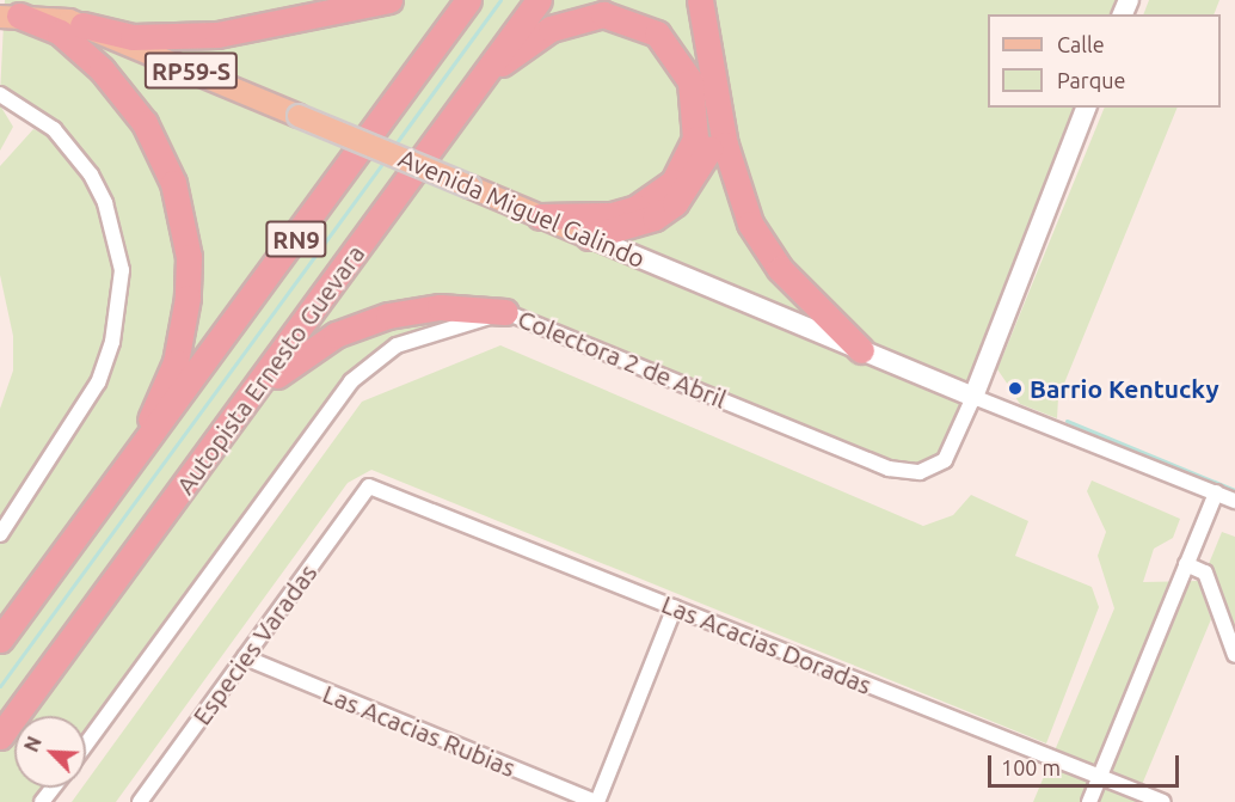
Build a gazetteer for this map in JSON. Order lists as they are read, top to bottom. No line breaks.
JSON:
{"streets":{"highway":["RN9","Autopista Ernesto Guevara"],"main road":["RP59-S","Avenida Miguel Galindo","Colectora 2 de Abril"],"street":["Especies Varadas","Las Acacias Doradas","Las Acacias Rubias"]},"crossings":[["Avenida Miguel Galindo","Colectora 2 de Abril"],["Especies Varadas","Las Acacias Doradas"],["Especies Varadas","Las Acacias Rubias"]],"places":["Barrio Kentucky"],"legend":["Calle","Parque"],"scale_bar":"100 m","north":"top left"}
